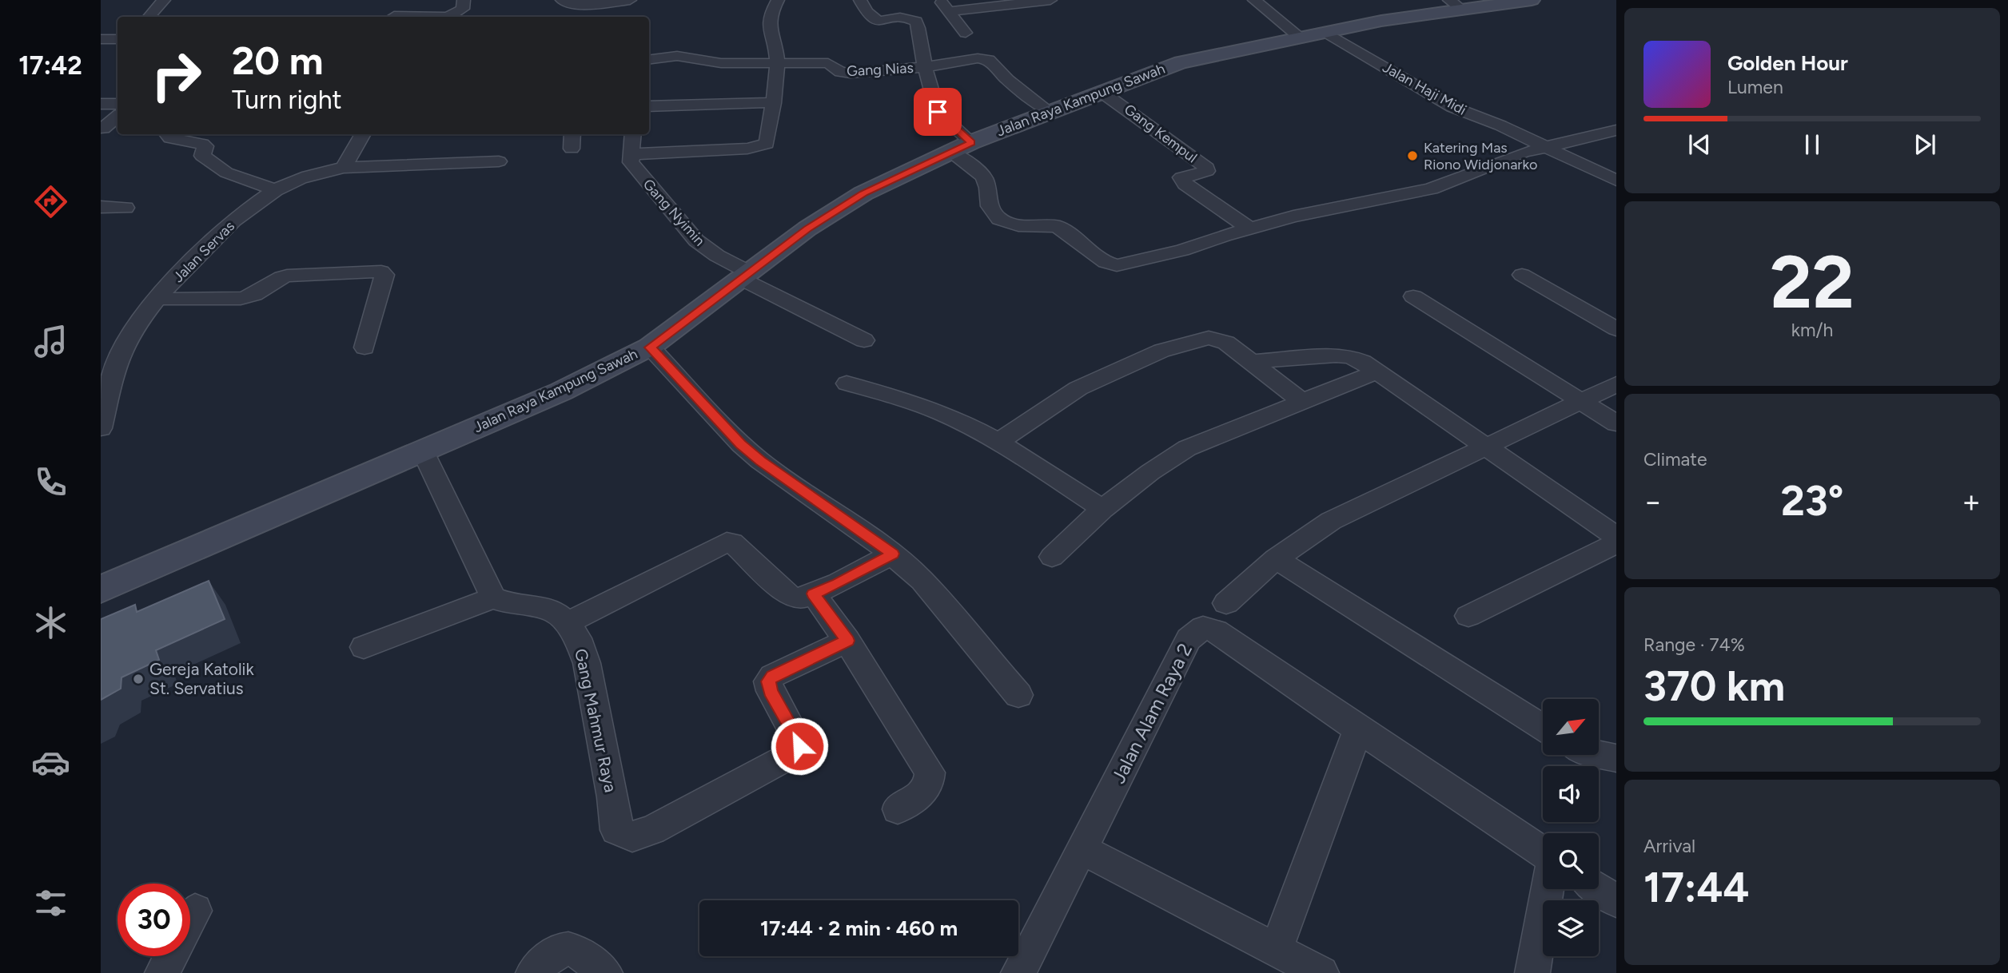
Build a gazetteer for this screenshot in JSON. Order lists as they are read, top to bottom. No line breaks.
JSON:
{"streets":{"street":["Gang Nias","Jalan Haji Midi","Jalan Raya Kampung Sawah","Gang Kempul","Gang Nyimin","Jalan Servas","Jalan Alam Raya 2","Gang Mahmur Raya"]},"crossings":[["Gang Nias","Jalan Raya Kampung Sawah"],["Jalan Haji Midi","Jalan Raya Kampung Sawah"],["Jalan Raya Kampung Sawah","Gang Kempul"],["Jalan Raya Kampung Sawah","Gang Nyimin"]],"places":["Katering Mas Riono Widjonarko","Gereja Katolik St. Servatius"],"north":"top right","page":{"tabs":"17:42","turn":["20 m","Turn right"],"song":["Golden Hour","Lumen"],"tile":[["22","km/h"],"Climate",["Range · 74%","370 km"],["Arrival","17:44"]],"heat":["−","23°","+"],"limit":"30","trip":"17:44 · 2 min · 460 m"}}
